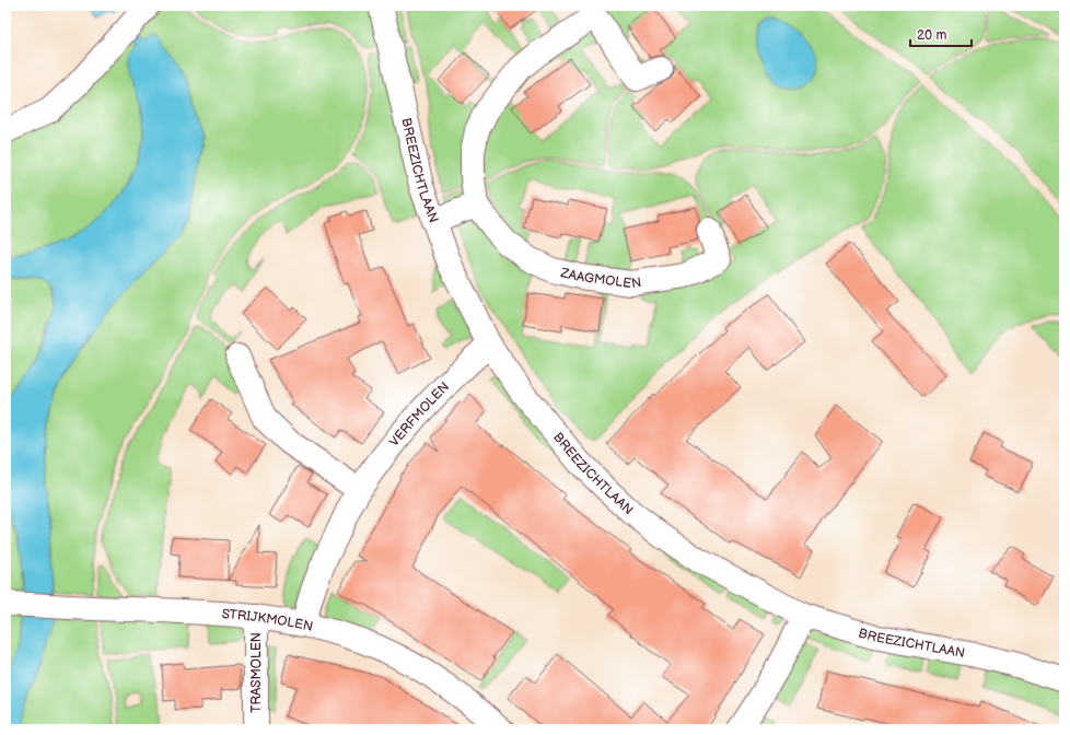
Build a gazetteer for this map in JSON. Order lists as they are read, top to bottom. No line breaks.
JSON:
{"streets":{"street":["BREEZICHTLAAN","ZAAGMOLEN","VERFMOLEN","STRIJKMOLEN","TRASMOLEN"]},"crossings":[["BREEZICHTLAAN","VERFMOLEN"],["VERFMOLEN","STRIJKMOLEN"],["STRIJKMOLEN","TRASMOLEN"]],"scale_bar":"20 m"}
